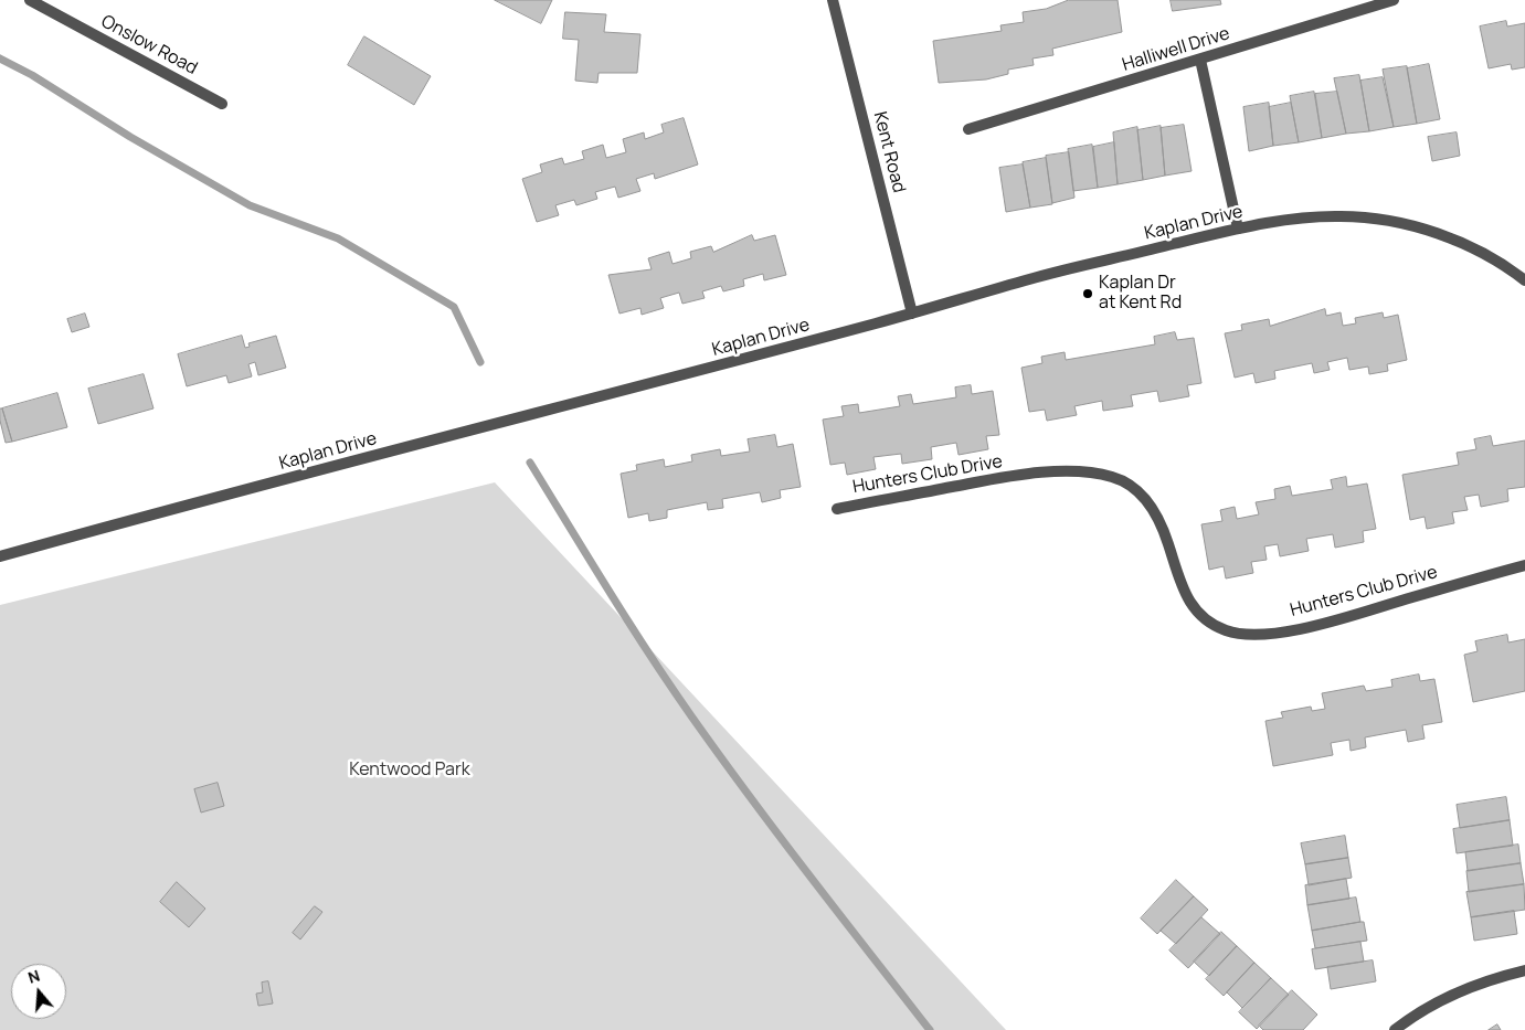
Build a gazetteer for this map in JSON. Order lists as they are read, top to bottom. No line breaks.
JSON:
{"streets":{"street":["Onslow Road","Halliwell Drive","Kent Road","Kaplan Drive","Hunters Club Drive"]},"crossings":[["Kent Road","Kaplan Drive"]],"parks":["Kentwood Park"],"places":["Kaplan Dr at Kent Rd"],"north":"top"}
